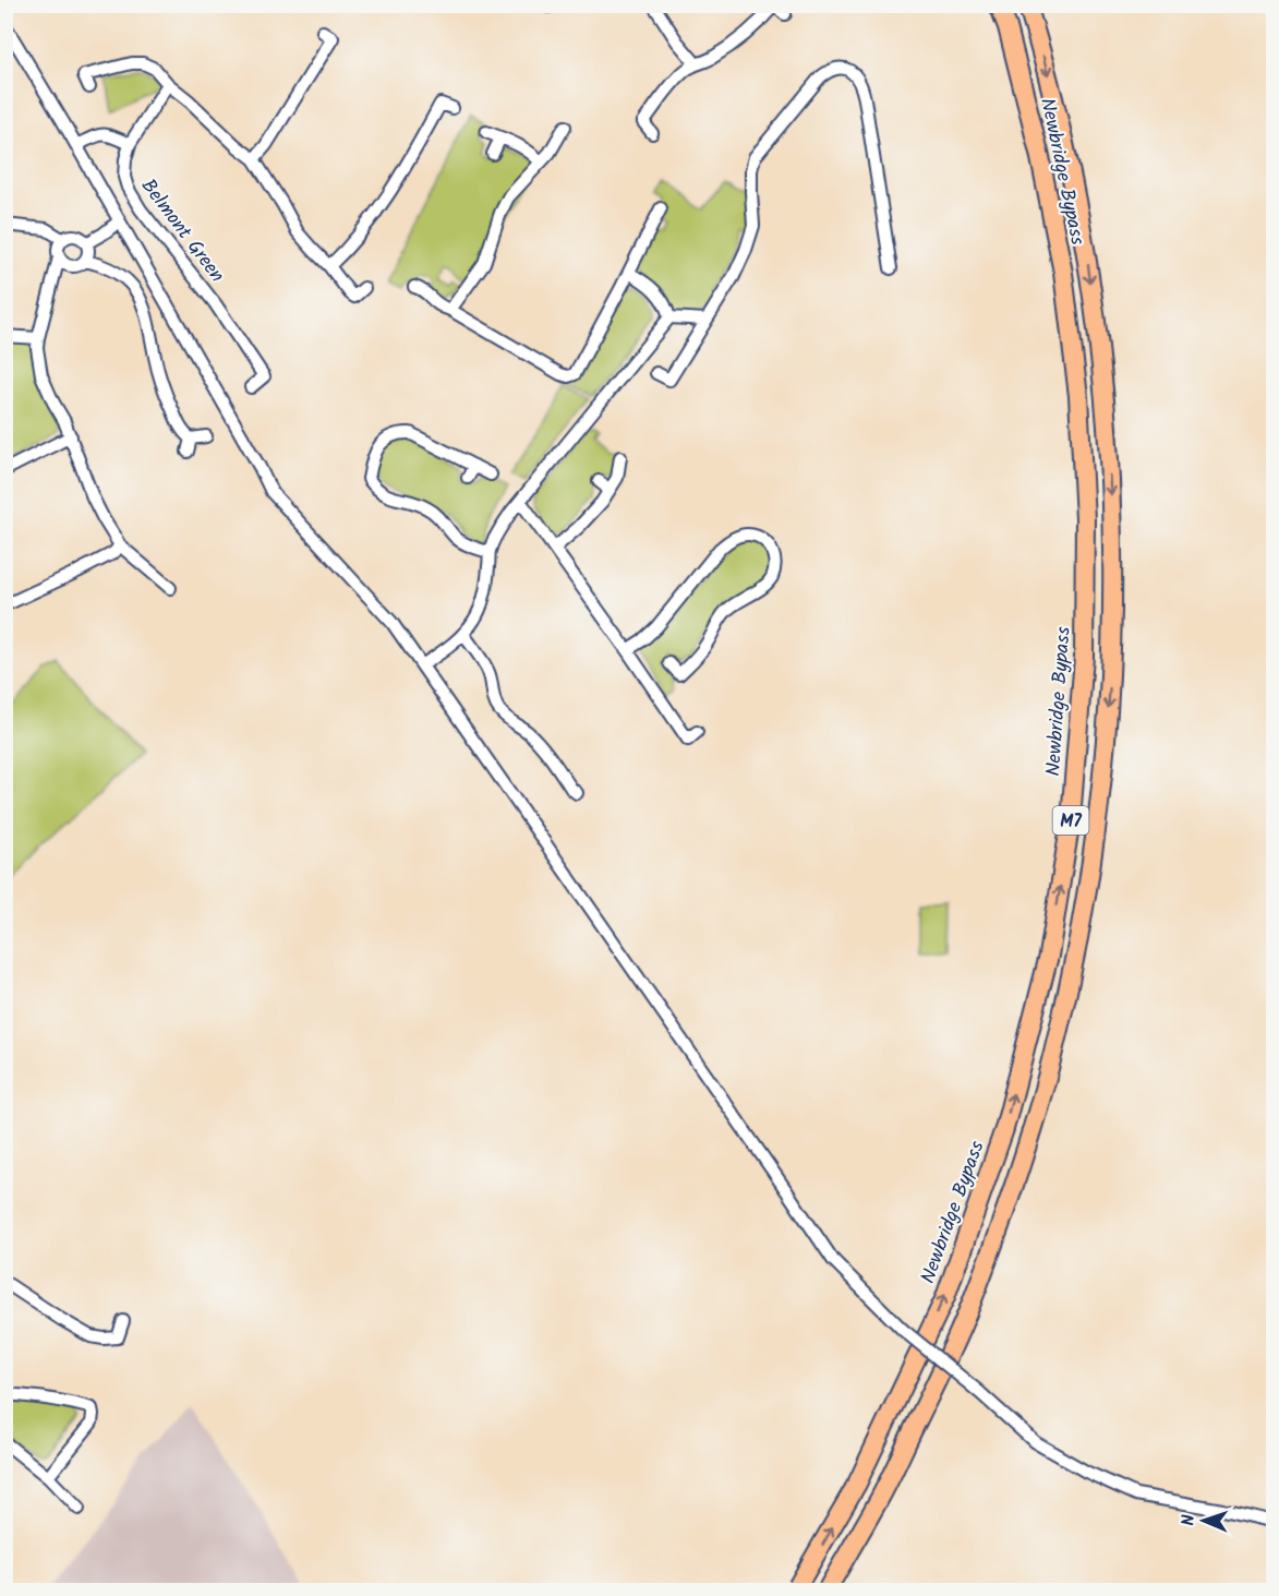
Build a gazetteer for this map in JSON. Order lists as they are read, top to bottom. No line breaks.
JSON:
{"streets":{"highway":["Newbridge Bypass","M7"],"street":["Belmont Green"]},"north":"left"}
